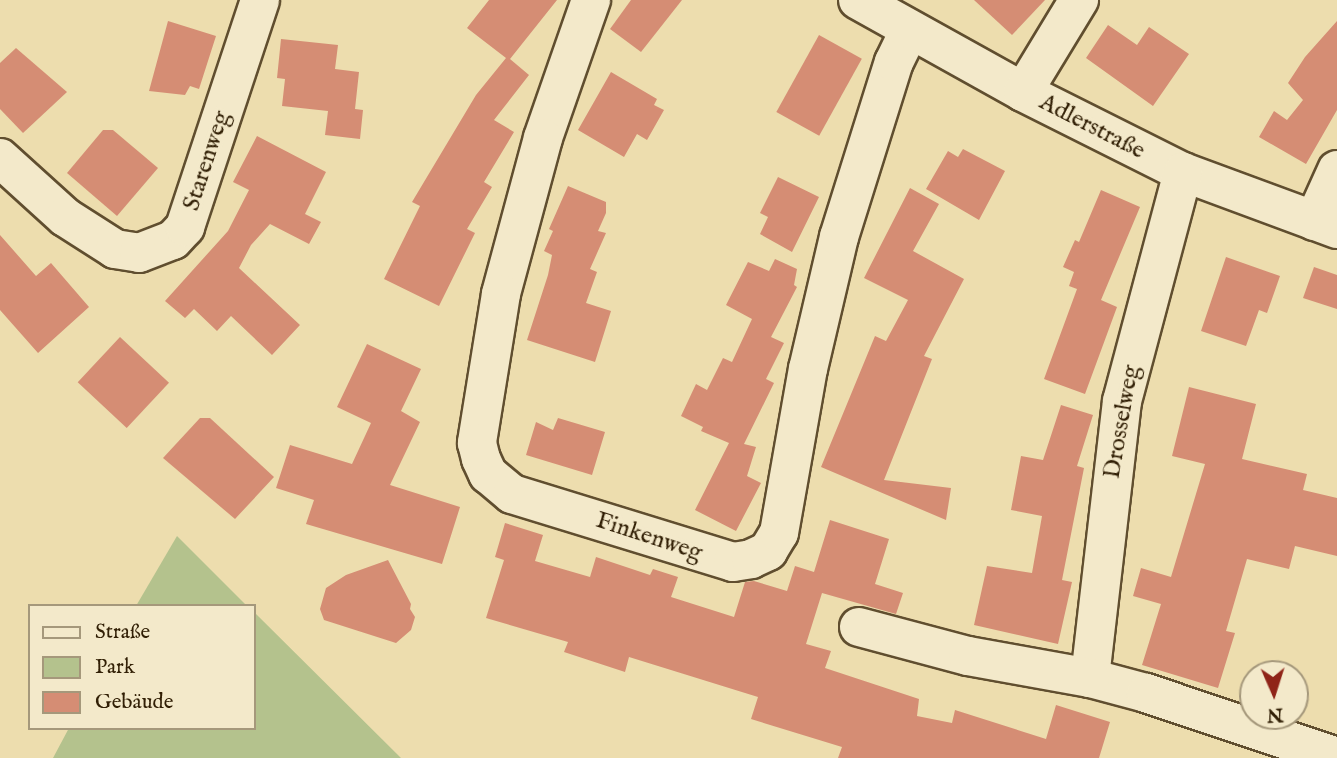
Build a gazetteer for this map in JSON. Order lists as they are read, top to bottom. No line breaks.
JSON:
{"streets":{"street":["Adlerstraße","Starenweg","Drosselweg","Finkenweg"]},"crossings":[["Adlerstraße","Drosselweg"],["Adlerstraße","Finkenweg"]],"legend":["Straße","Park","Gebäude"],"north":"bottom"}
